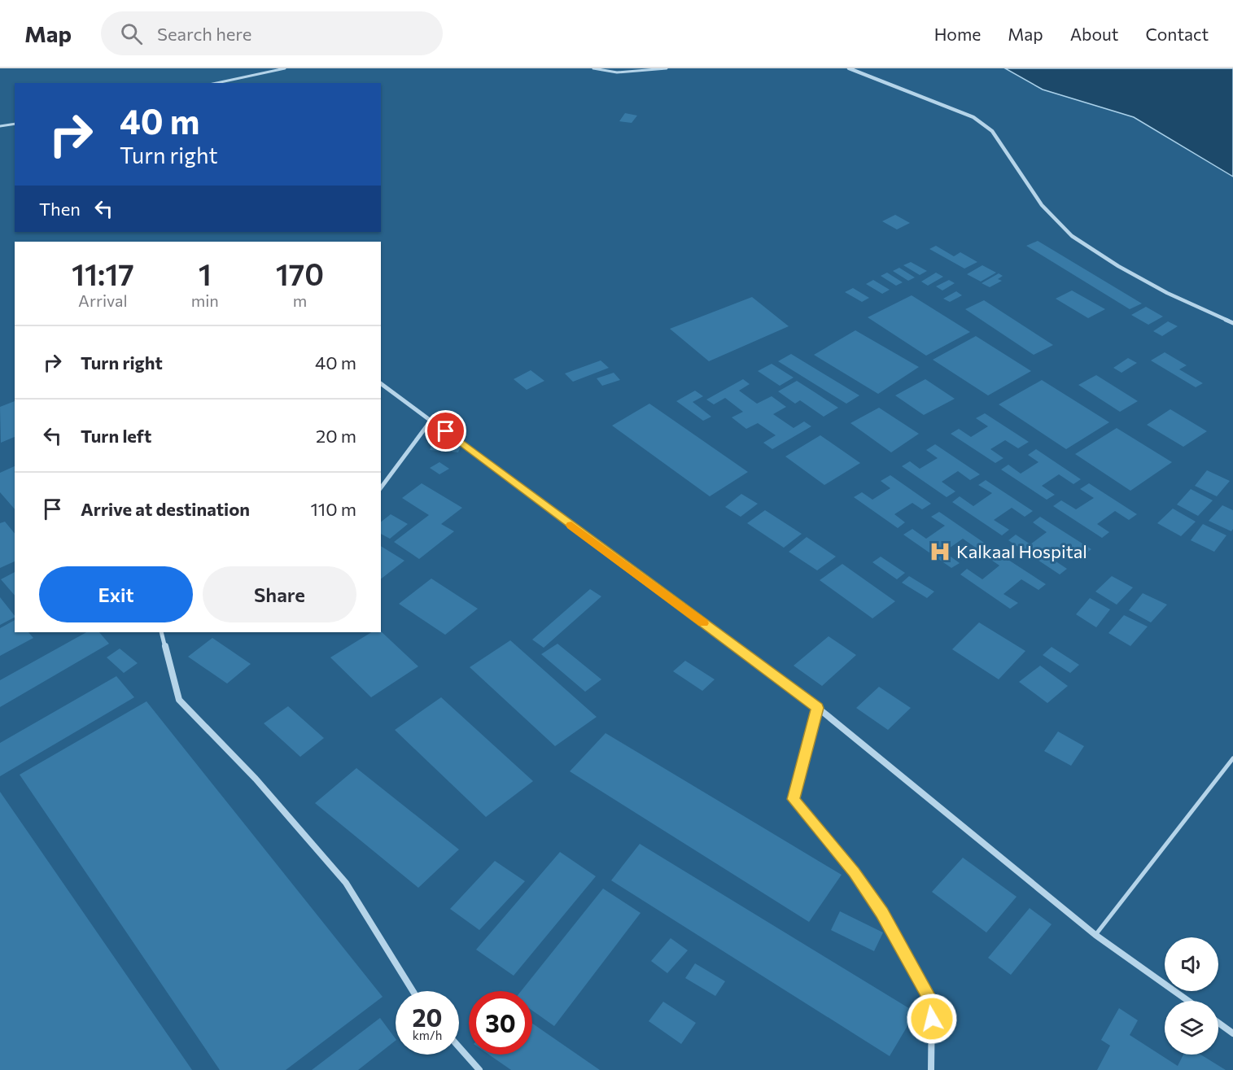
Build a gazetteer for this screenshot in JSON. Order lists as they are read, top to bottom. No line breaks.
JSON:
{"places":{"hospital":["Kalkaal Hospital"]},"page":{"header":"Map","search":"Search here","nav":["Home","Map","About","Contact"],"turn":["40 m","Turn right"],"then":"Then","eta":["11:17","Arrival","1","min","170","m"],"list":[{"name":"Turn right","value":"40 m"},{"name":"Turn left","value":"20 m"},{"name":"Arrive at destination","value":"110 m"}],"buttons":["Exit","Share"],"speed":"20 km/h","limit":"30"}}
